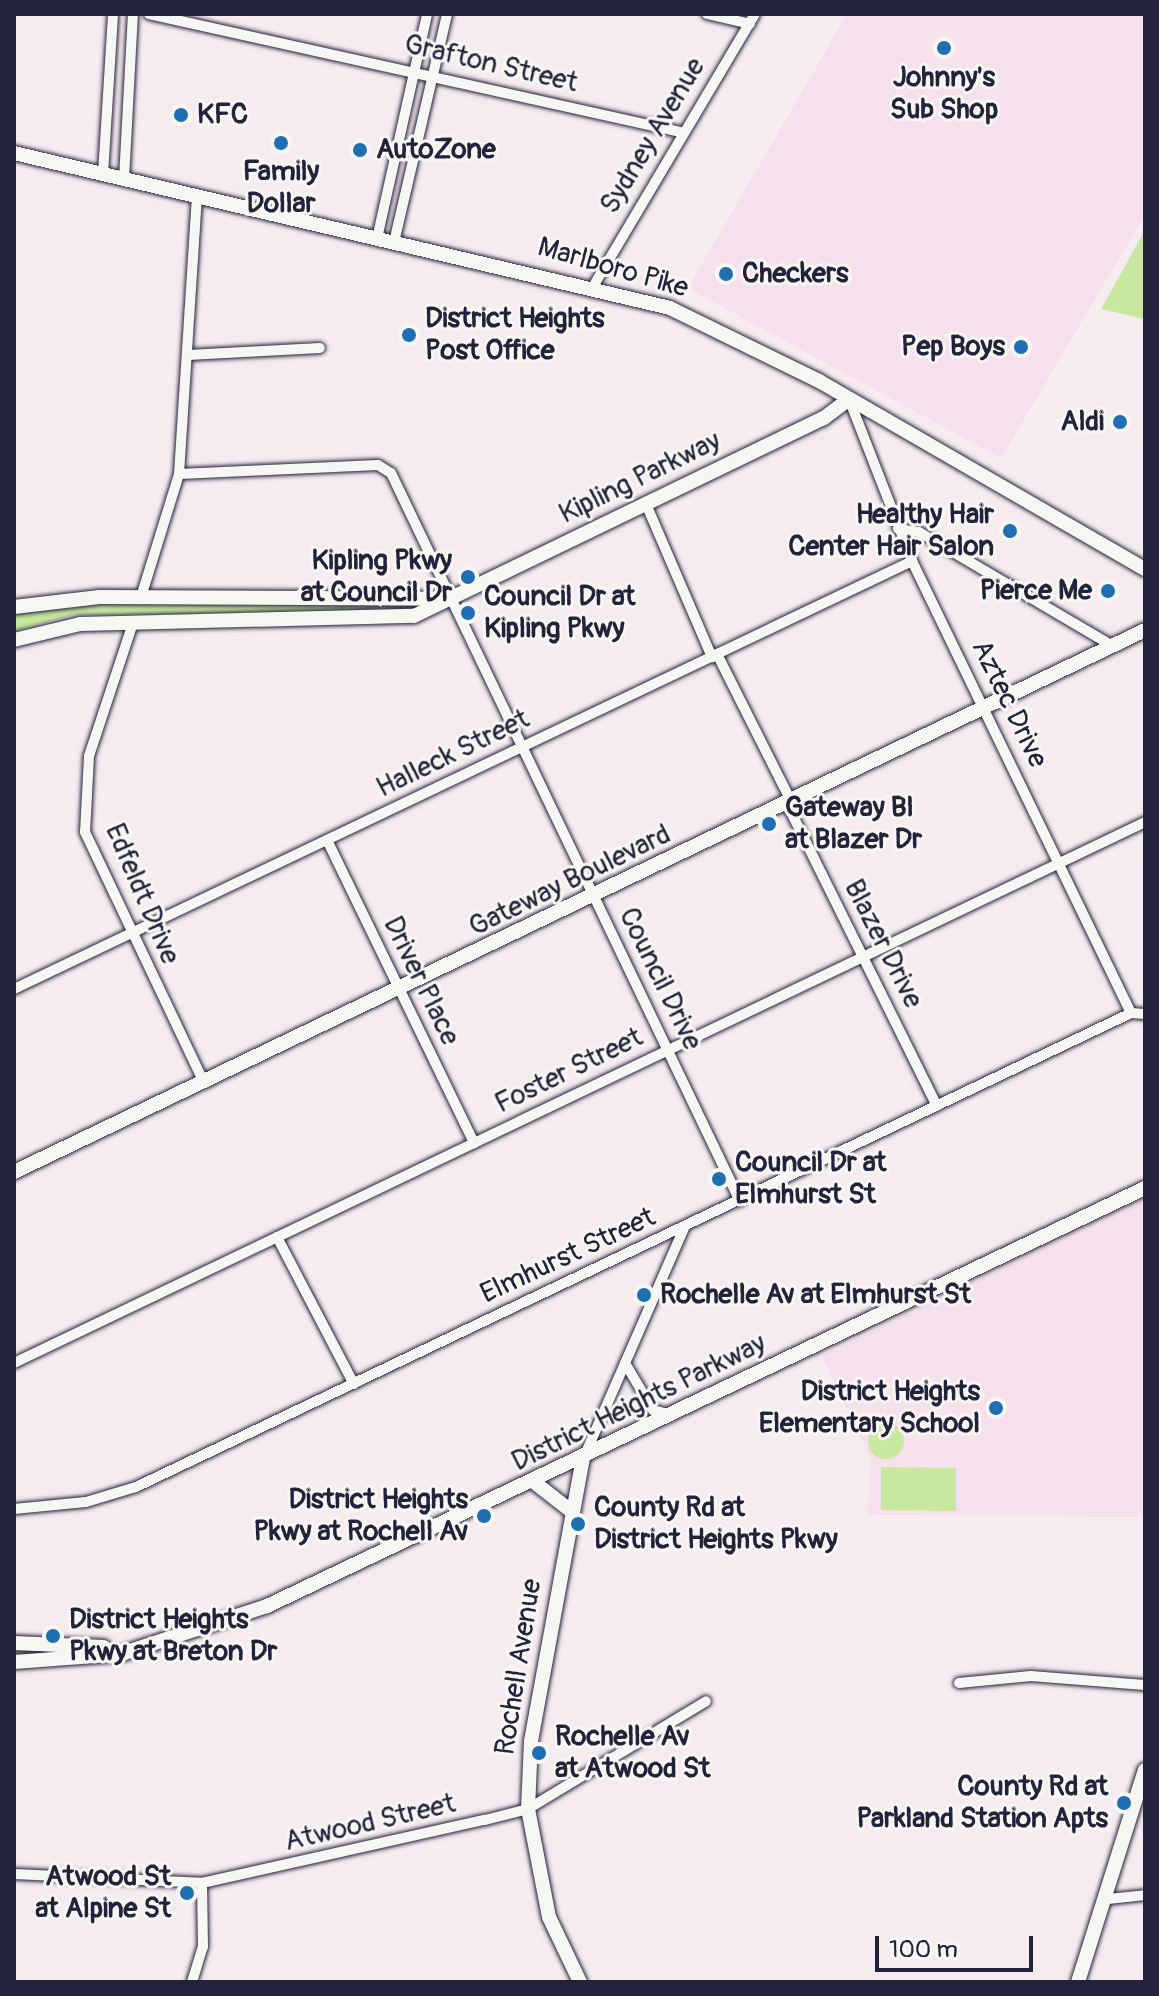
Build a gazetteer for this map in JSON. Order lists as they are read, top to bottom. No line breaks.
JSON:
{"streets":{"street":["Grafton Street","Sydney Avenue","Marlboro Pike","Kipling Parkway","Aztec Drive","Halleck Street","Gateway Boulevard","Edfeldt Drive","Blazer Drive","Council Drive","Driver Place","Foster Street","Elmhurst Street","District Heights Parkway","Rochell Avenue","Atwood Street"]},"crossings":[["Grafton Street","Sydney Avenue"],["Sydney Avenue","Marlboro Pike"],["Marlboro Pike","Kipling Parkway"],["Marlboro Pike","Aztec Drive"],["Kipling Parkway","Aztec Drive"],["Kipling Parkway","Edfeldt Drive"],["Kipling Parkway","Blazer Drive"],["Kipling Parkway","Council Drive"],["Aztec Drive","Halleck Street"],["Aztec Drive","Gateway Boulevard"],["Aztec Drive","Foster Street"],["Aztec Drive","Elmhurst Street"],["Halleck Street","Edfeldt Drive"],["Halleck Street","Blazer Drive"],["Halleck Street","Council Drive"],["Halleck Street","Driver Place"],["Gateway Boulevard","Edfeldt Drive"],["Gateway Boulevard","Blazer Drive"],["Gateway Boulevard","Council Drive"],["Gateway Boulevard","Driver Place"],["Blazer Drive","Foster Street"],["Blazer Drive","Elmhurst Street"],["Council Drive","Foster Street"],["Council Drive","Elmhurst Street"],["Driver Place","Foster Street"],["Elmhurst Street","Rochell Avenue"],["District Heights Parkway","Rochell Avenue"],["Rochell Avenue","Atwood Street"]],"places":["Johnny's Sub Shop","KFC","Family Dollar","AutoZone","Checkers","District Heights Post Office","Pep Boys","Aldi","Healthy Hair Center Hair Salon","Kipling Pkwy at Council Dr","Pierce Me","Council Dr at Kipling Pkwy","Gateway Bl at Blazer Dr","Council Dr at Elmhurst St","Rochelle Av at Elmhurst St","District Heights Elementary School","District Heights Pkwy at Rochell Av","County Rd at District Heights Pkwy","District Heights Pkwy at Breton Dr","Rochelle Av at Atwood St","County Rd at Parkland Station Apts","Atwood St at Alpine St"],"scale_bar":"100 m"}
